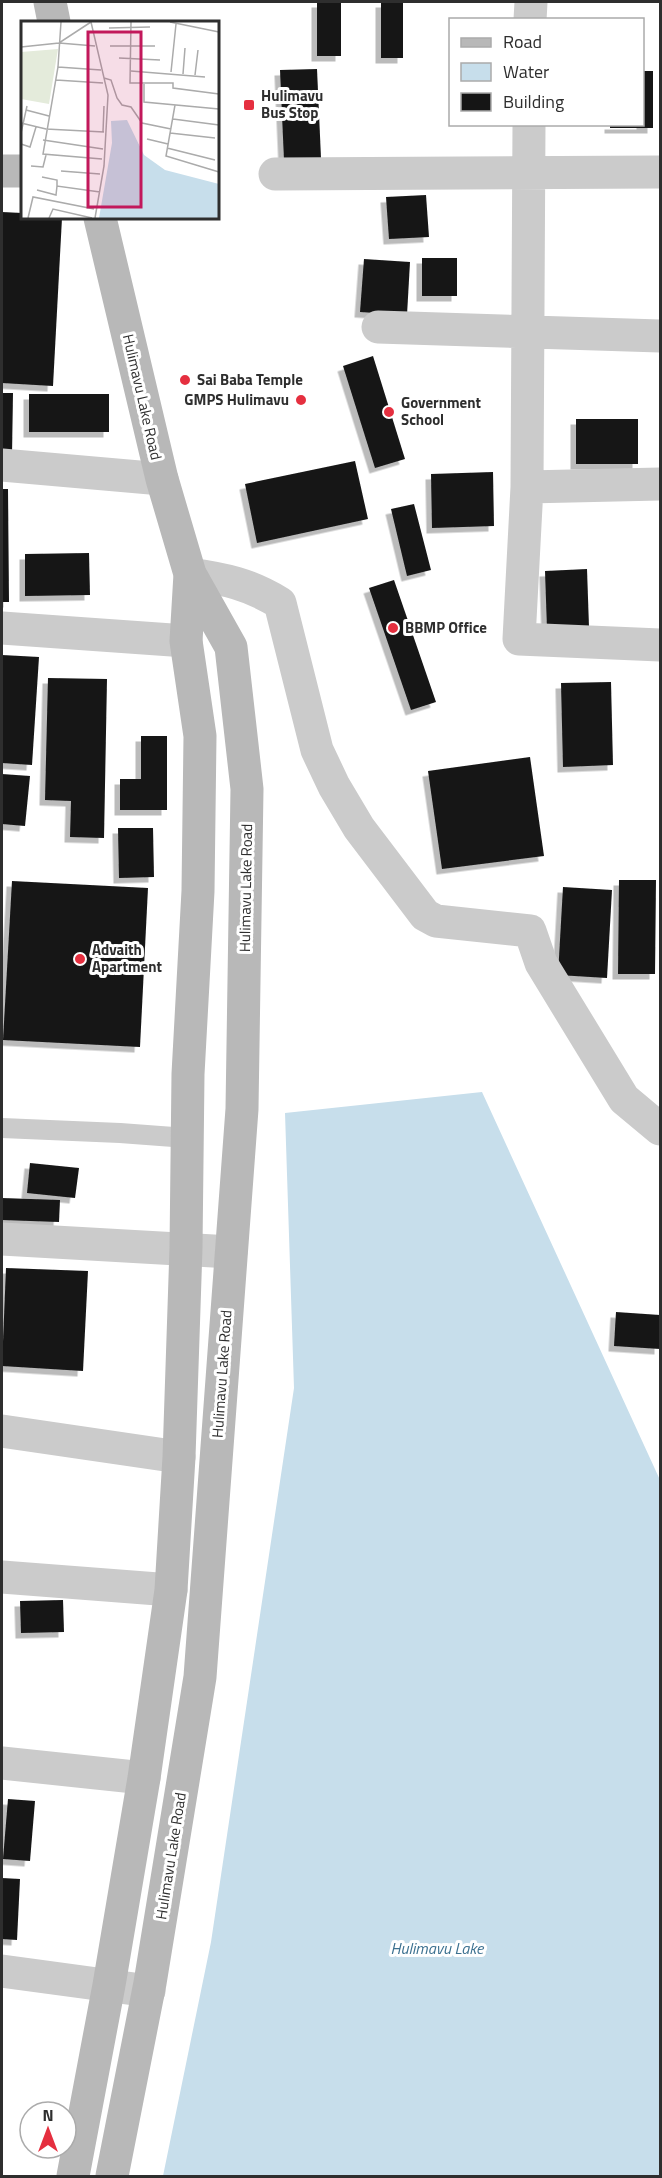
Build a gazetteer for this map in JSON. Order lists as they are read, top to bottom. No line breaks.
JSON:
{"streets":{"main road":["Hulimavu Lake Road"]},"water":["Hulimavu Lake"],"places":{"transit":["Hulimavu Bus Stop"],"other":["Sai Baba Temple","GMPS Hulimavu","Government School","BBMP Office","Advaith Apartment"]},"legend":["Road","Water","Building"],"north":"top"}
